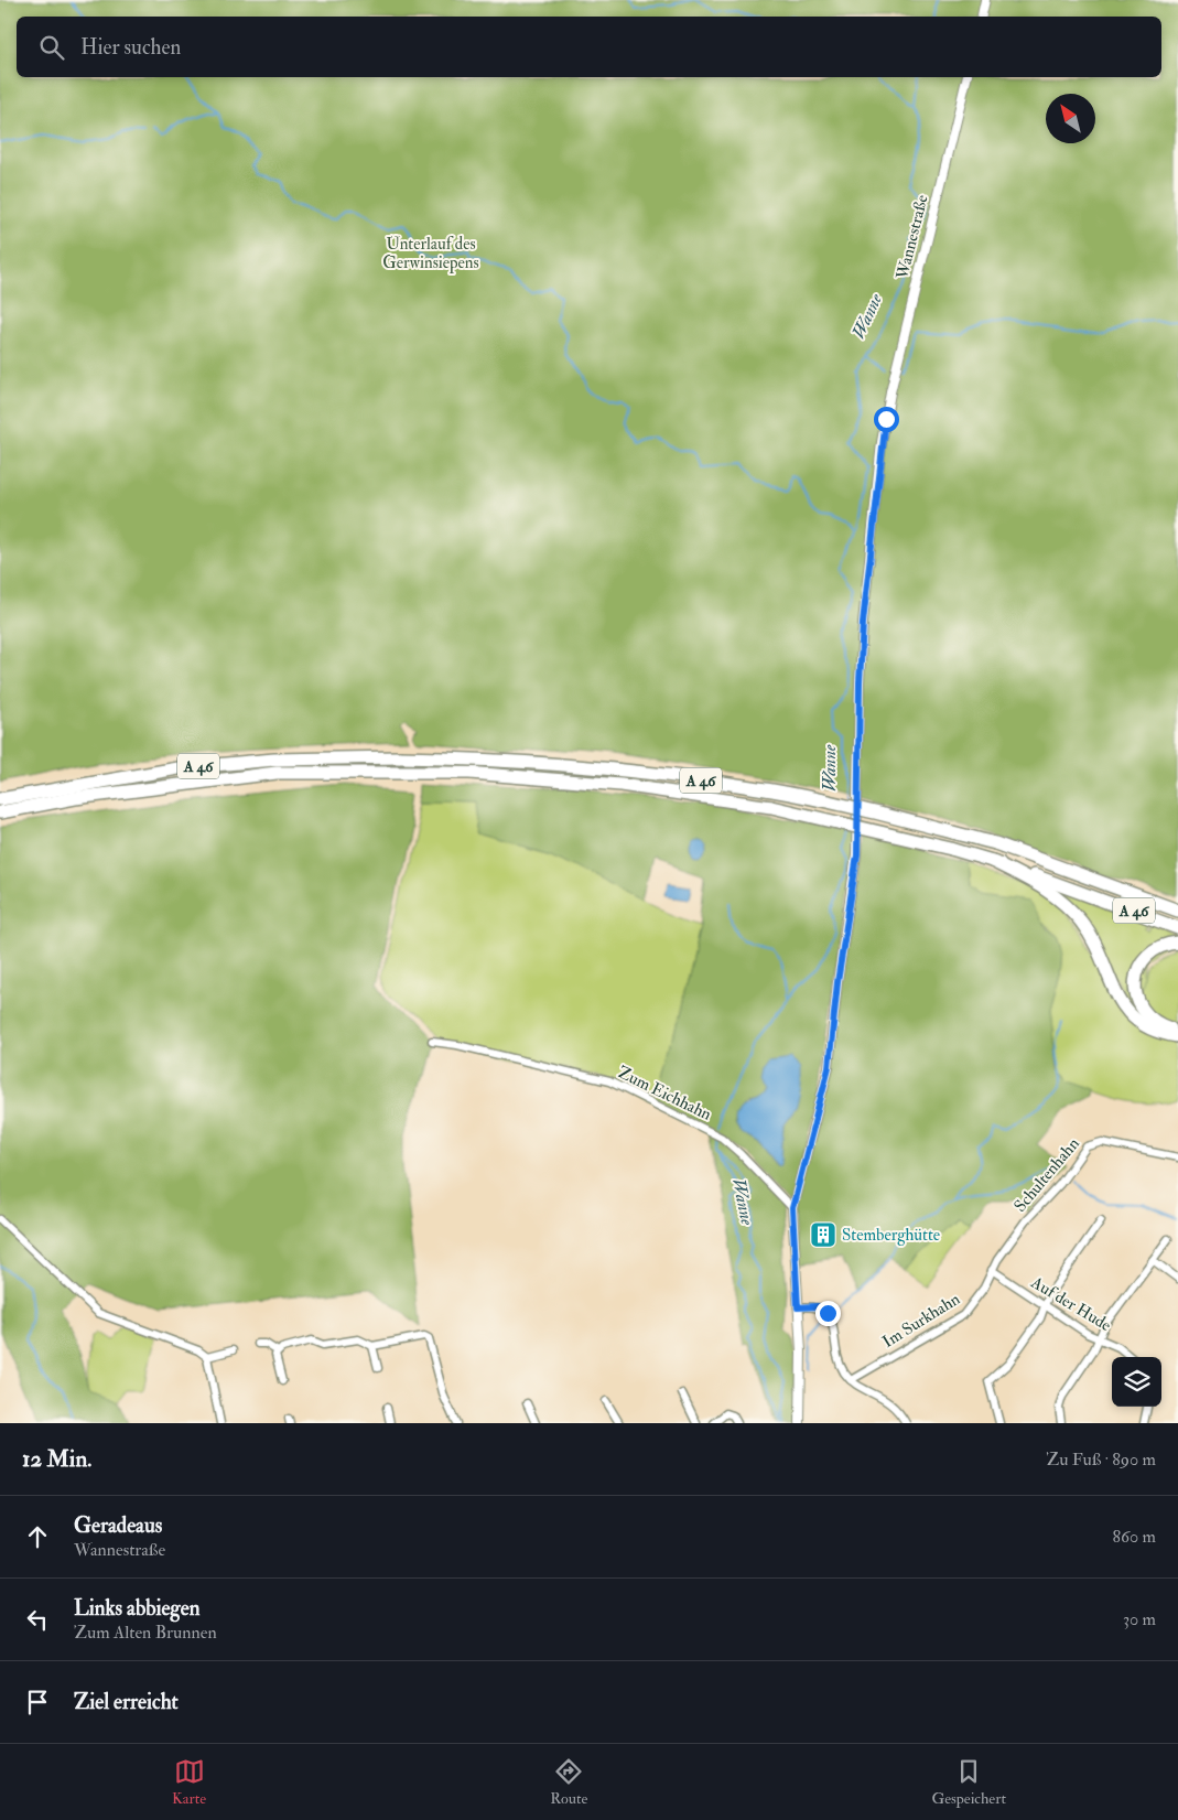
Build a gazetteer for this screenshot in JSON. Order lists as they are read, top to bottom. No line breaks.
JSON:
{"streets":{"highway":["A 46"],"street":["Wannestraße","Zum Eichhahn","Schultenhahn","Auf der Hude","Im Surkhahn"]},"crossings":[["Wannestraße","Zum Eichhahn"],["Schultenhahn","Auf der Hude"],["Schultenhahn","Im Surkhahn"],["Auf der Hude","Im Surkhahn"]],"water":["Wanne"],"parks":["Unterlauf des Gerwinsiepens"],"places":{"building":["Stemberghütte"]},"north":"top left","page":{"search":"Hier suchen","heading":["12 Min.","Zu Fuß · 890 m"],"list":[["Geradeaus","Wannestraße","860 m"],["Links abbiegen","Zum Alten Brunnen","30 m"],"Ziel erreicht"],"nav":["Karte","Route","Gespeichert"]}}
